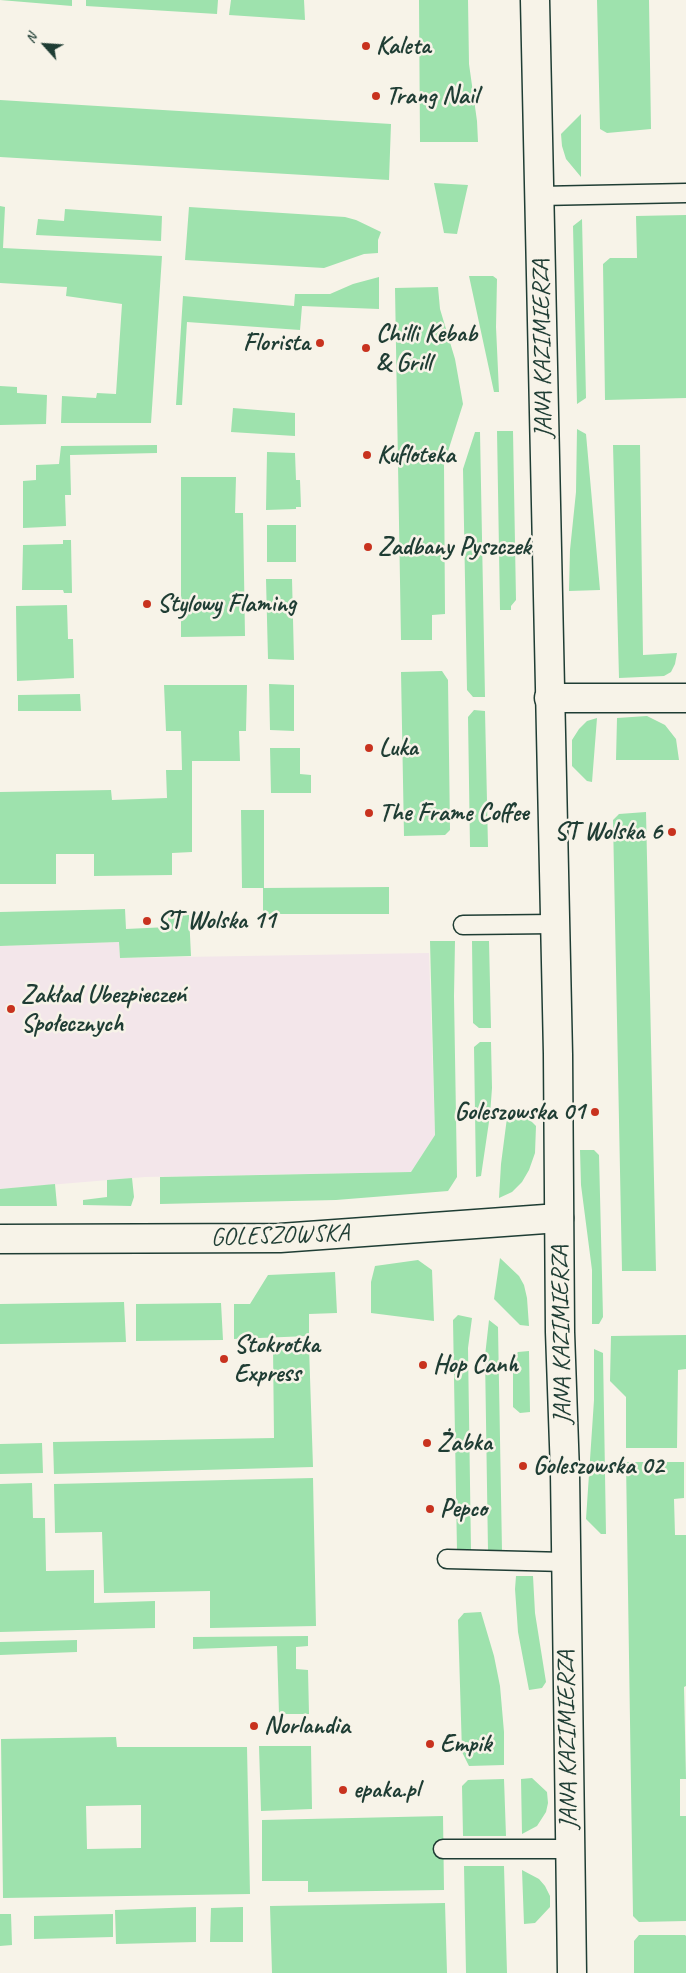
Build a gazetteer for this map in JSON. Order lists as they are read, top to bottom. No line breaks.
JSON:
{"streets":{"street":["JANA KAZIMIERZA","GOLESZOWSKA"]},"crossings":[["JANA KAZIMIERZA","GOLESZOWSKA"]],"places":["Kaleta","Trang Nail","Florista","Chilli Kebab & Grill","Kufloteka","Zadbany Pyszczek","Stylowy Flaming","Luka","The Frame Coffee","ST Wolska 6","ST Wolska 11","Zakład Ubezpieczeń Społecznych","Goleszowska 01","Stokrotka Express","Hop Canh","Żabka","Goleszowska 02","Pepco","Norlandia","Empik","epaka.pl"],"north":"top left"}
